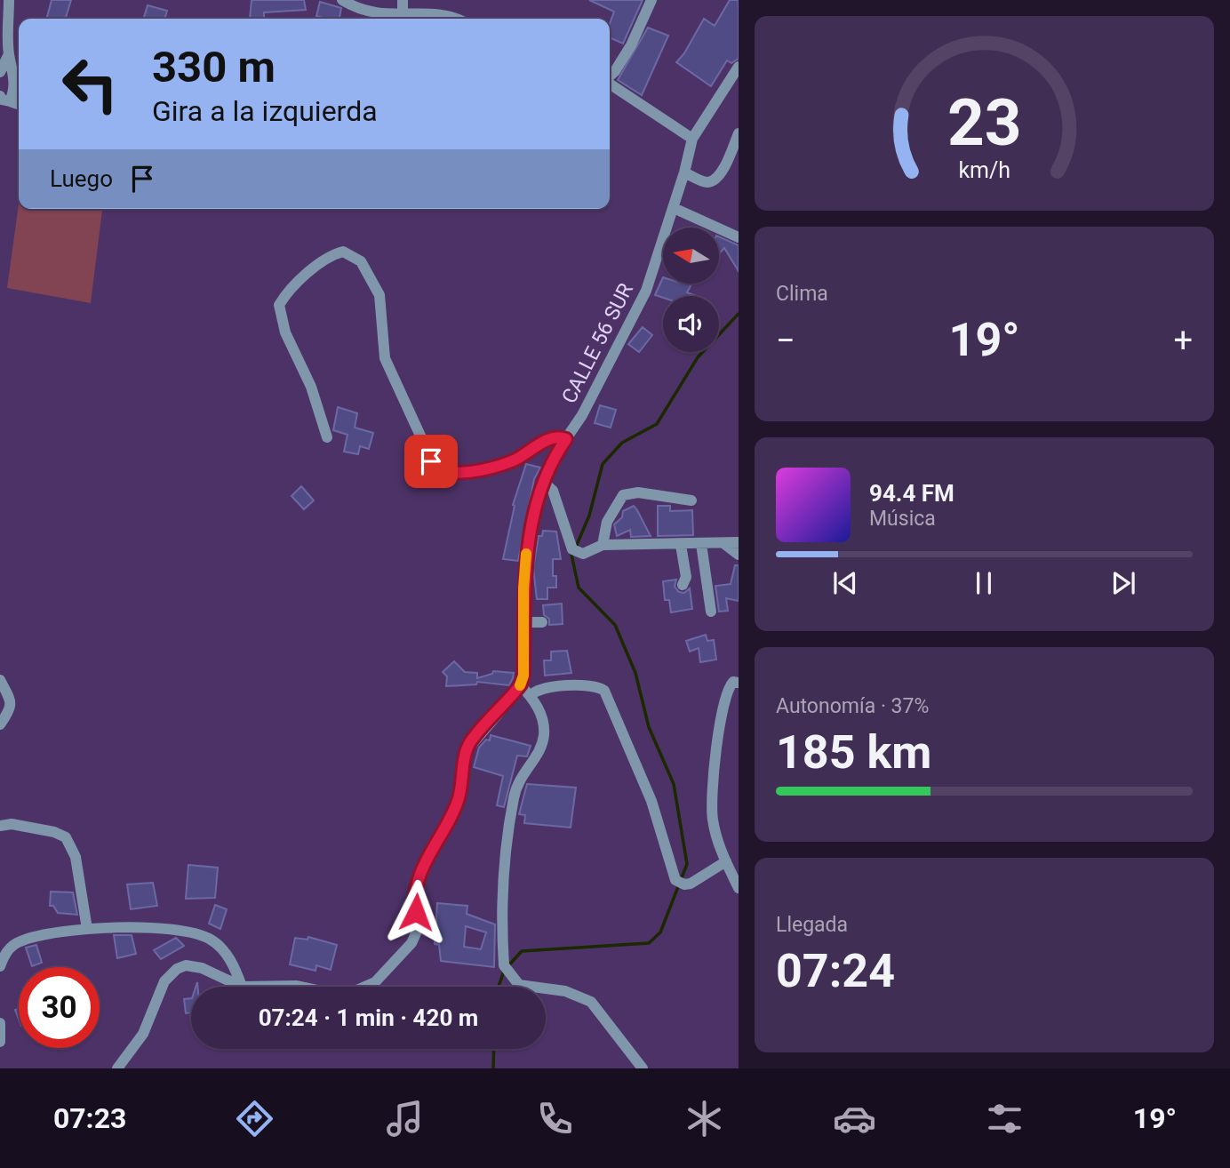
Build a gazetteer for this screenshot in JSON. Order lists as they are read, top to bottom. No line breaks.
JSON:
{"streets":{"street":["CALLE 56 SUR"]},"north":"left","page":{"turn":["330 m","Gira a la izquierda"],"then":"Luego","tile":["Clima",["Autonomía · 37%","185 km"],["Llegada","07:24"]],"heat":["−","19°","+"],"song":["94.4 FM","Música"],"limit":"30","trip":"07:24 · 1 min · 420 m","tabs":["07:23","19°"],"gauge":["23","km/h"]}}
